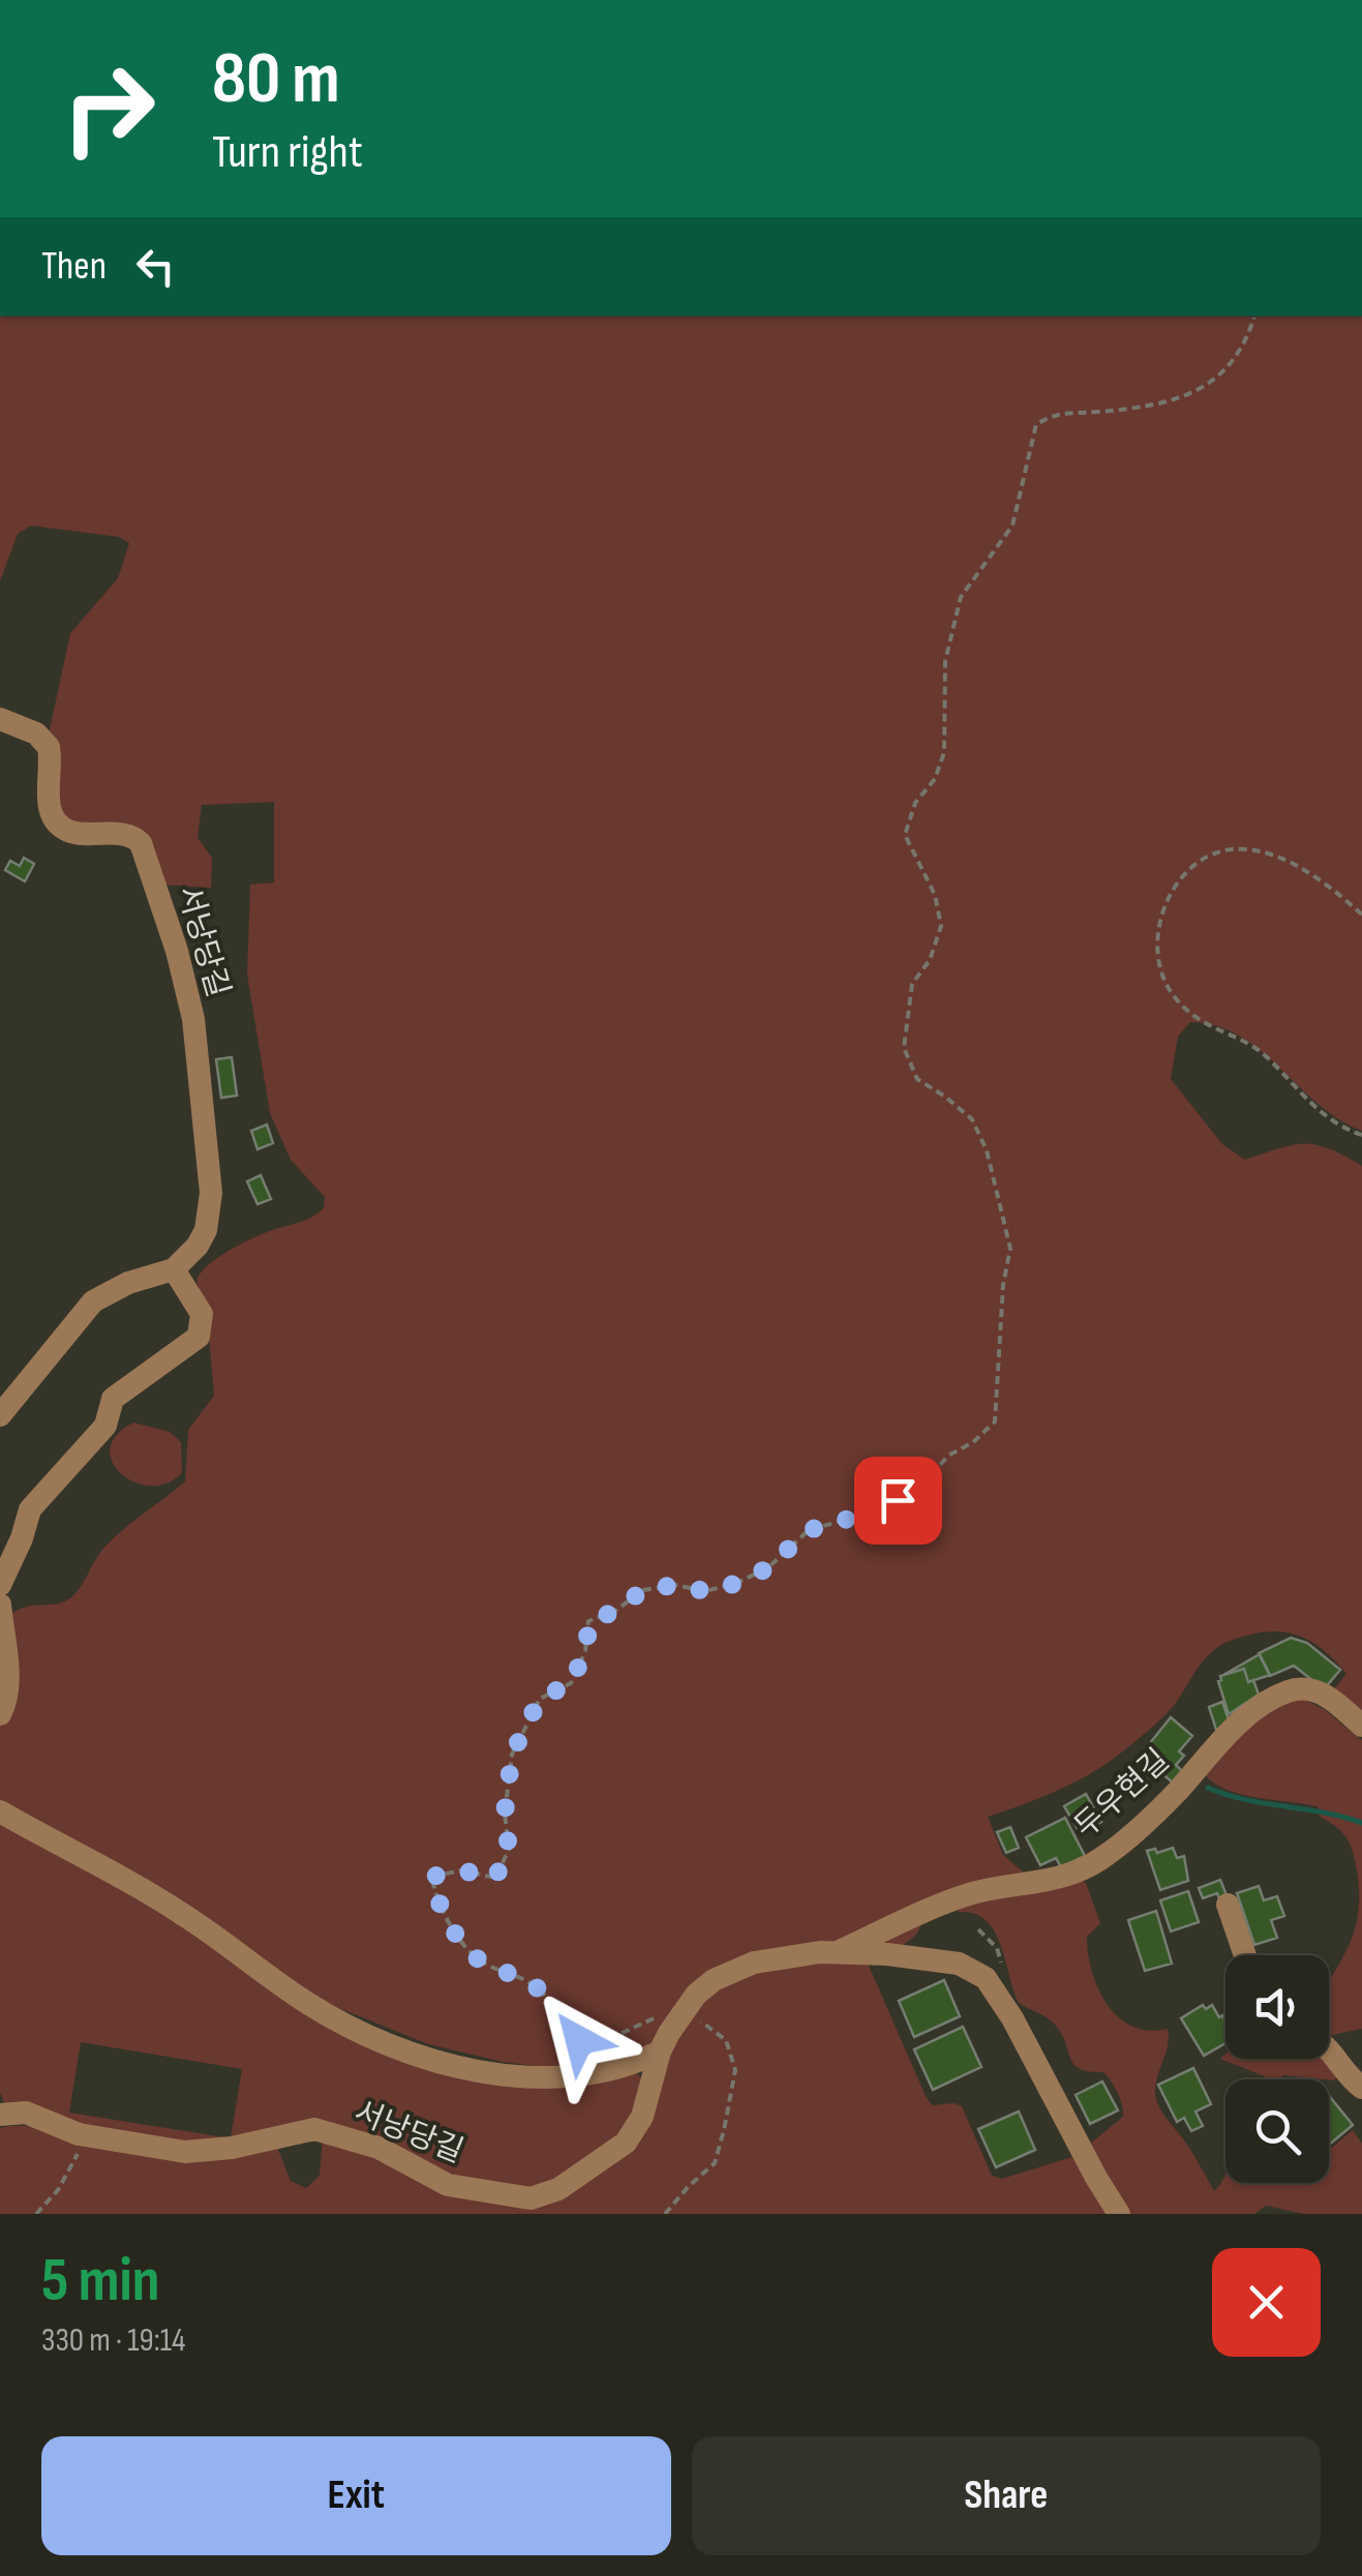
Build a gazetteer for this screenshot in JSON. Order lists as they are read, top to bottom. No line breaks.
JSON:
{"streets":{"lane":["서낭당길","두우현길"]},"crossings":[["서낭당길","두우현길"]],"page":{"turn":["80 m","Turn right"],"then":"Then","heading":["5 min","330 m · 19:14"],"buttons":["Exit","Share"]}}
